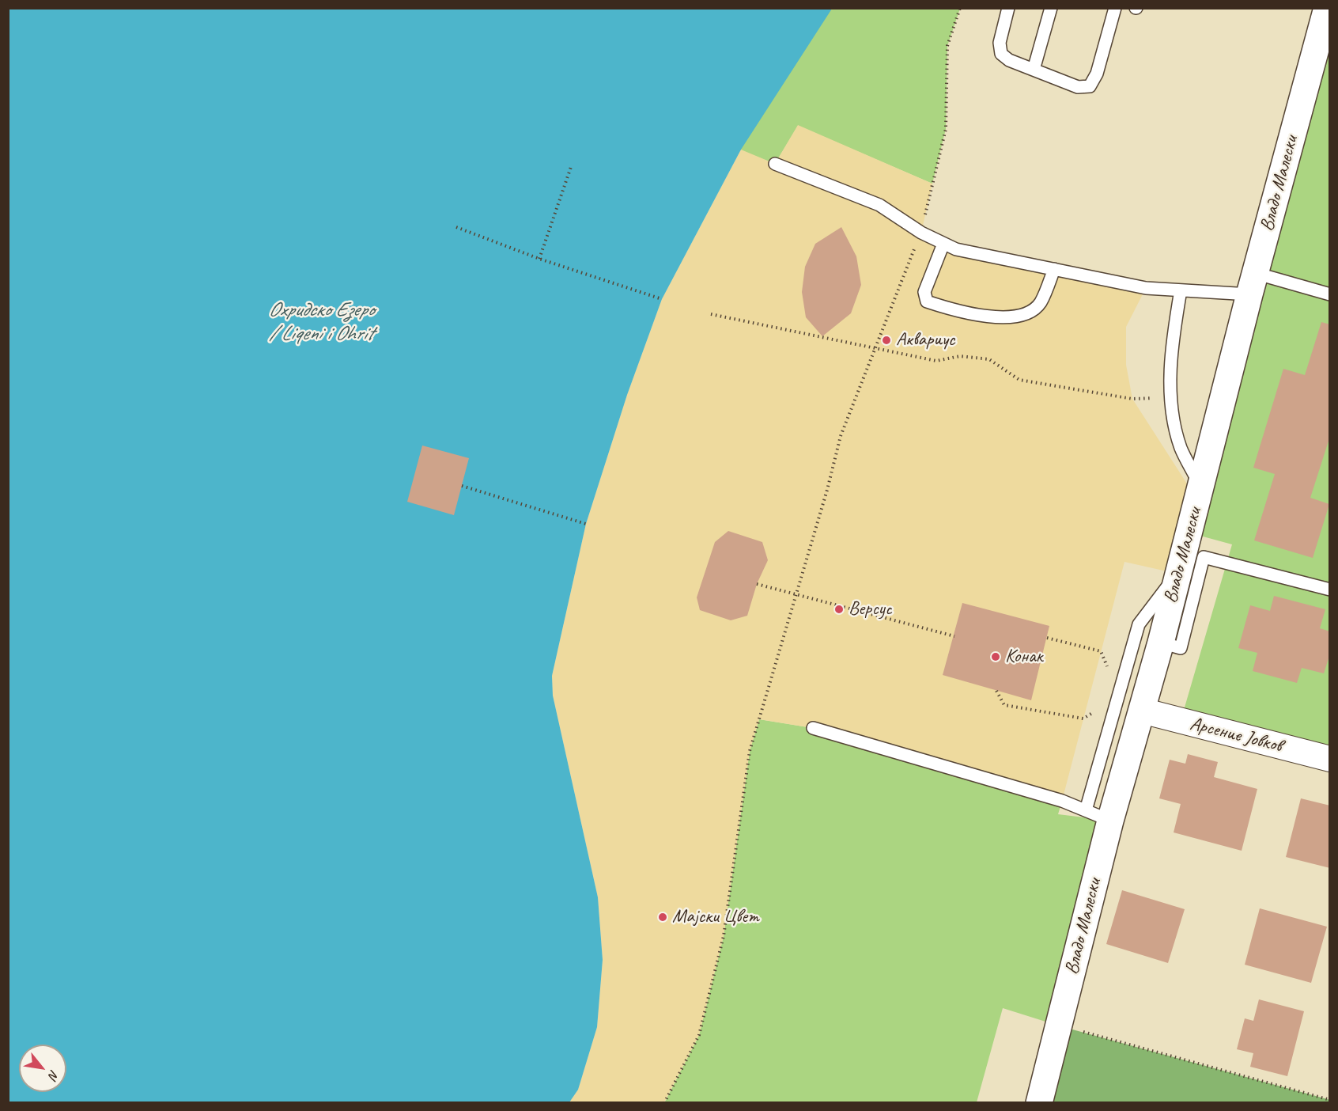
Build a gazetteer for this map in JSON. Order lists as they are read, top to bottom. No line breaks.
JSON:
{"streets":{"main road":["Владо Малески"],"street":["Арсение Јовков"]},"crossings":[["Владо Малески","Арсение Јовков"]],"water":["Охридско Езеро / Liqeni i Ohrit"],"places":["Аквариус","Версус","Конак","Мајски Цвет"],"north":"bottom right"}
